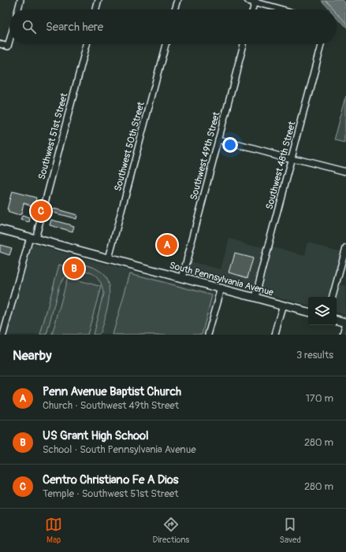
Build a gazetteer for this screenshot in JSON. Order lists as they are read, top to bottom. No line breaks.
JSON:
{"streets":{"main road":["South Pennsylvania Avenue"],"street":["Southwest 51st Street","Southwest 50th Street","Southwest 49th Street","Southwest 48th Street"]},"crossings":[["Southwest 51st Street","South Pennsylvania Avenue"],["Southwest 50th Street","South Pennsylvania Avenue"],["Southwest 49th Street","South Pennsylvania Avenue"],["Southwest 48th Street","South Pennsylvania Avenue"]],"page":{"search":"Search here","pins":["C","A","B"],"heading":["Nearby","3 results"],"list":[{"mark":"A","name":"Penn Avenue Baptist Church","note":"Church · Southwest 49th Street","value":"170 m"},{"mark":"B","name":"US Grant High School","note":"School · South Pennsylvania Avenue","value":"280 m"},{"mark":"C","name":"Centro Christiano Fe A Dios","note":"Temple · Southwest 51st Street","value":"280 m"}],"nav":["Map","Directions","Saved"]}}
